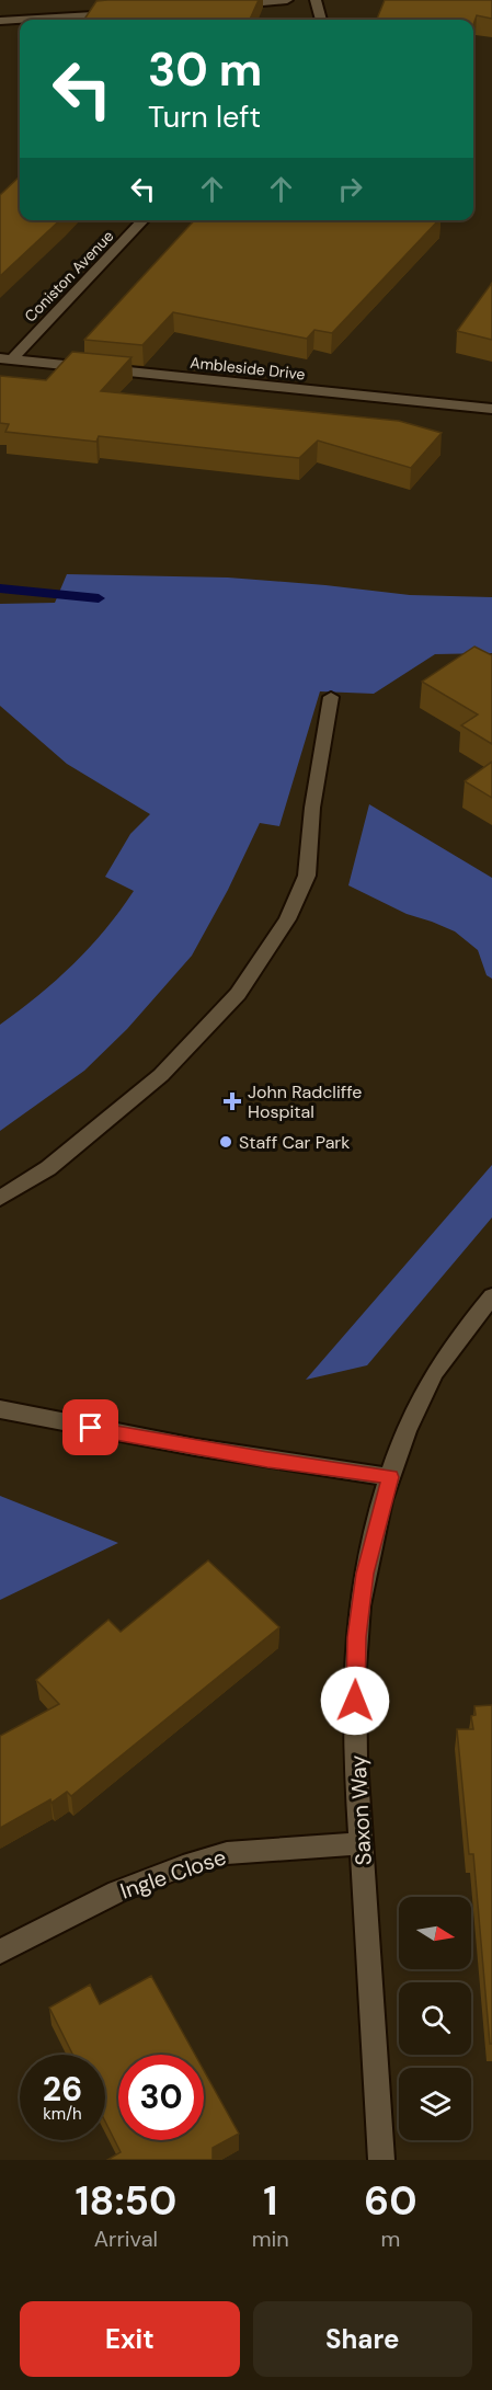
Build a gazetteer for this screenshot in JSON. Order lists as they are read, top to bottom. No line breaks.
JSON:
{"streets":{"street":["Coniston Avenue","Ambleside Drive","Saxon Way","Ingle Close"]},"crossings":[["Coniston Avenue","Ambleside Drive"],["Saxon Way","Ingle Close"]],"places":{"health":["John Radcliffe Hospital"],"other":["Staff Car Park"]},"north":"right","page":{"turn":["30 m","Turn left"],"speed":"26 km/h","limit":"30","eta":["18:50","Arrival","1","min","60","m"],"buttons":["Exit","Share"]}}
